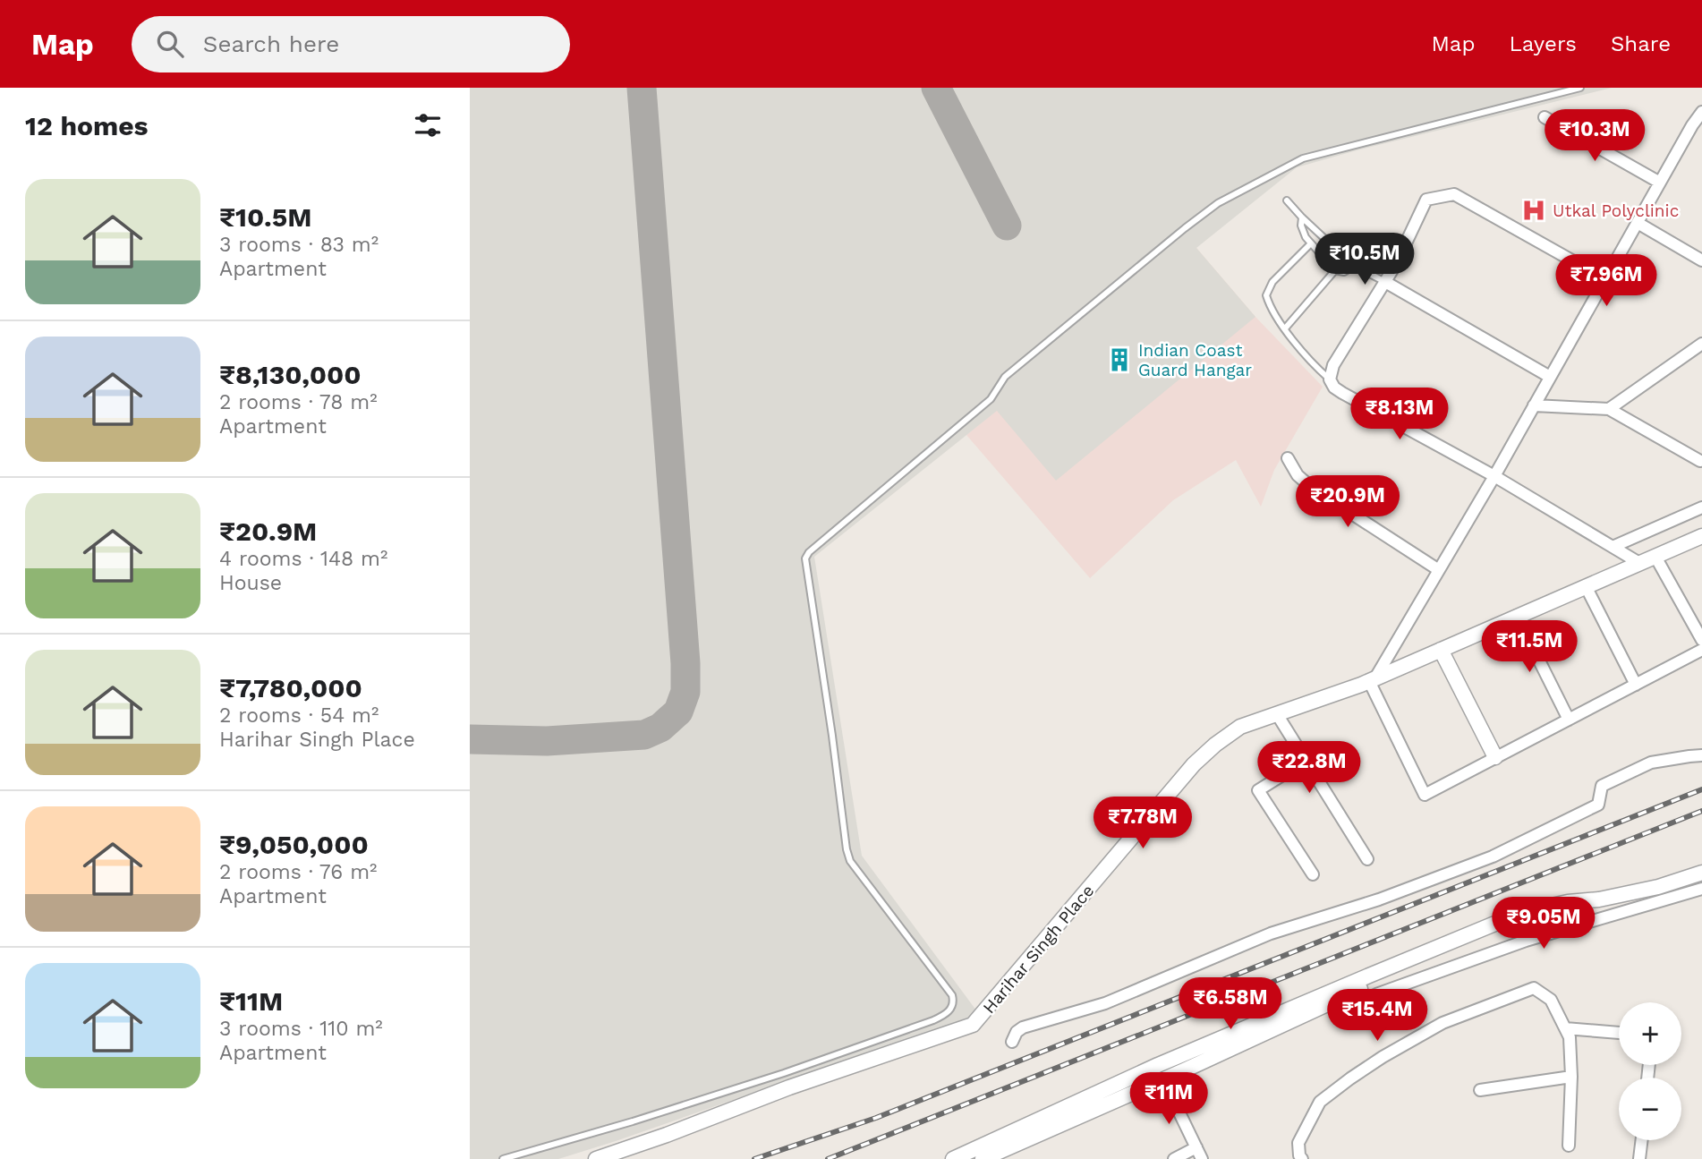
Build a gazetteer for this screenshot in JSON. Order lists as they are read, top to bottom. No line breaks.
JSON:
{"streets":{"street":["Harihar Singh Place"]},"places":{"hospital":["Utkal Polyclinic"],"building":["Indian Coast Guard Hangar"]},"page":{"header":"Map","search":"Search here","nav":["Map","Layers","Share"],"heading":"12 homes","price":["₹10.3M","₹10.5M","₹7.96M","₹8.13M","₹20.9M","₹11.5M","₹22.8M","₹7.78M","₹9.05M","₹6.58M","₹15.4M","₹11M"],"list":[{"name":"₹10.5M","note":"3 rooms · 83 m² · Apartment"},{"name":"₹8,130,000","note":"2 rooms · 78 m² · Apartment"},{"name":"₹20.9M","note":"4 rooms · 148 m² · House"},{"name":"₹7,780,000","note":"2 rooms · 54 m² · Harihar Singh Place"},{"name":"₹9,050,000","note":"2 rooms · 76 m² · Apartment"},{"name":"₹11M","note":"3 rooms · 110 m² · Apartment"}],"map_buttons":["+","−"]}}
